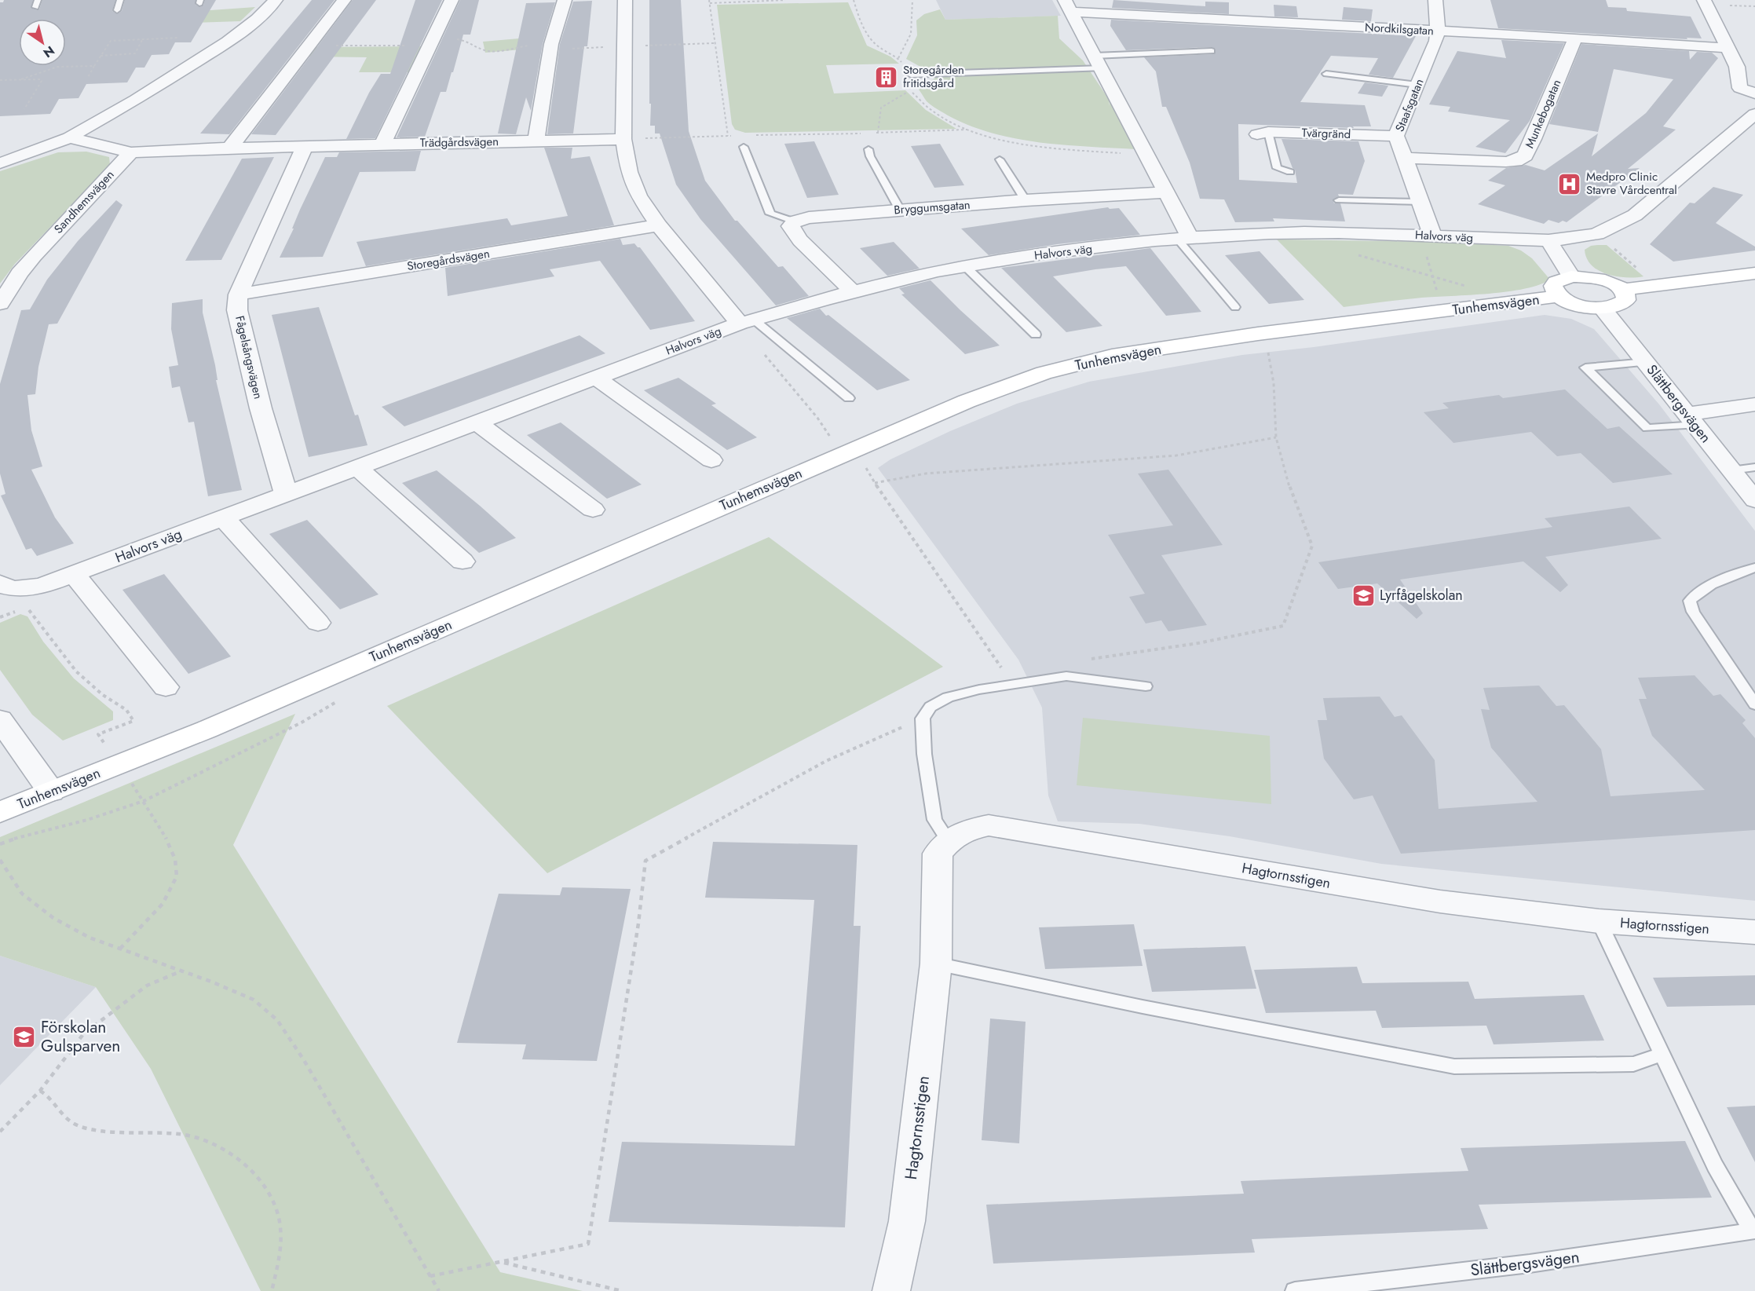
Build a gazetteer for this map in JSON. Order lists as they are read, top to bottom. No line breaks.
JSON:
{"streets":{"street":["Nordkilsgatan","Staafsgatan","Munkebogatan","Tvärgränd","Trädgårdsvägen","Sandhemsvägen","Bryggumsgatan","Halvors väg","Storegårdsvägen","Tunhemsvägen","Fågelsångsvägen","Slättbergsvägen","Hagtornsstigen"]},"crossings":[["Nordkilsgatan","Staafsgatan"],["Nordkilsgatan","Munkebogatan"],["Staafsgatan","Munkebogatan"],["Staafsgatan","Tvärgränd"],["Staafsgatan","Halvors väg"],["Trädgårdsvägen","Sandhemsvägen"],["Trädgårdsvägen","Fågelsångsvägen"],["Halvors väg","Fågelsångsvägen"],["Storegårdsvägen","Fågelsångsvägen"]],"places":{"building":["Storegården fritidsgård"],"hospital":["Medpro Clinic Stavre Vårdcentral"],"school or university":["Lyrfågelskolan","Förskolan Gulsparven"]},"north":"bottom right"}
